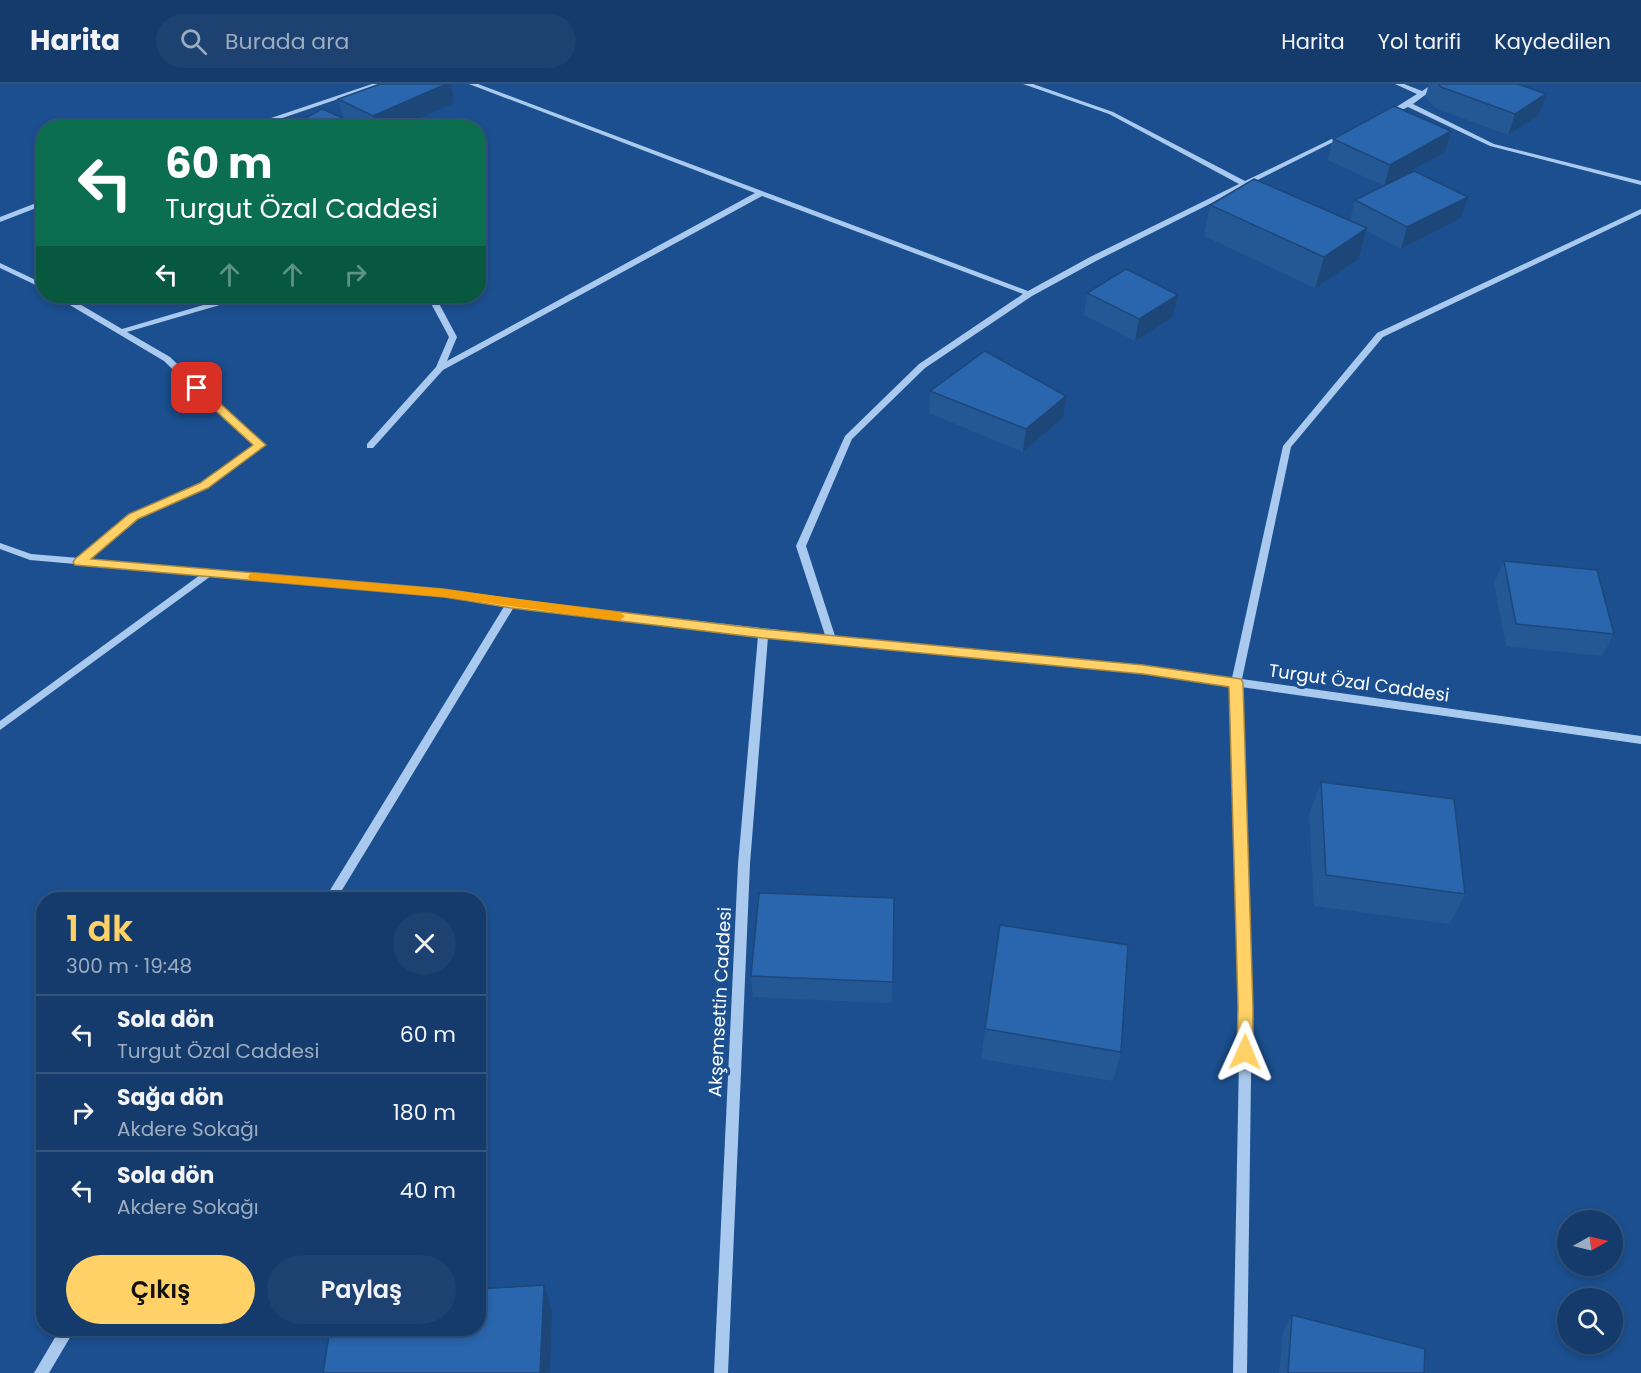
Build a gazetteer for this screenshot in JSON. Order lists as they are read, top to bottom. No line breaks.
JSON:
{"streets":{"street":["Turgut Özal Caddesi","Akşemsettin Caddesi"]},"crossings":[["Turgut Özal Caddesi","Akşemsettin Caddesi"]],"north":"right","page":{"header":"Harita","search":"Burada ara","nav":["Harita","Yol tarifi","Kaydedilen"],"turn":["60 m","Turgut Özal Caddesi"],"heading":["1 dk","300 m · 19:48"],"list":[{"name":"Sola dön","note":"Turgut Özal Caddesi","value":"60 m"},{"name":"Sağa dön","note":"Akdere Sokağı","value":"180 m"},{"name":"Sola dön","note":"Akdere Sokağı","value":"40 m"}],"buttons":["Çıkış","Paylaş"]}}
